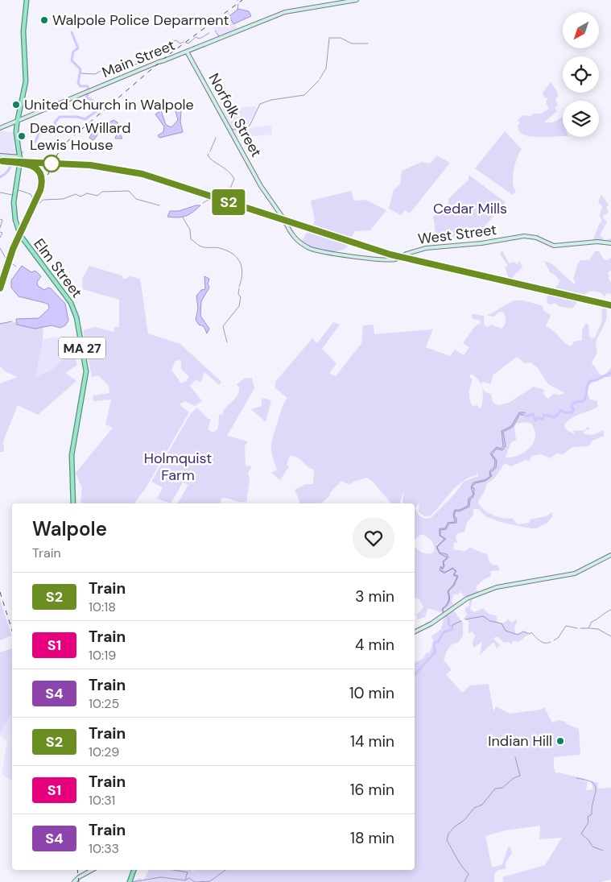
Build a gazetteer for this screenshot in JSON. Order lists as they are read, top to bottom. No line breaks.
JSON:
{"streets":{"main road":["Main Street","Norfolk Street","West Street","Elm Street","MA 27"]},"crossings":[["Main Street","Norfolk Street"],["Main Street","Elm Street"],["Norfolk Street","West Street"]],"parks":["Cedar Mills","Holmquist Farm"],"places":["Walpole Police Deparment","United Church in Walpole","Deacon Willard Lewis House","Indian Hill"],"north":"bottom left","page":{"on_map":"S2","heading":["Walpole","Train"],"list":[{"mark":"S2","name":"Train","note":"10:18","value":"3 min"},{"mark":"S1","name":"Train","note":"10:19","value":"4 min"},{"mark":"S4","name":"Train","note":"10:25","value":"10 min"},{"mark":"S2","name":"Train","note":"10:29","value":"14 min"},{"mark":"S1","name":"Train","note":"10:31","value":"16 min"},{"mark":"S4","name":"Train","note":"10:33","value":"18 min"}]}}
